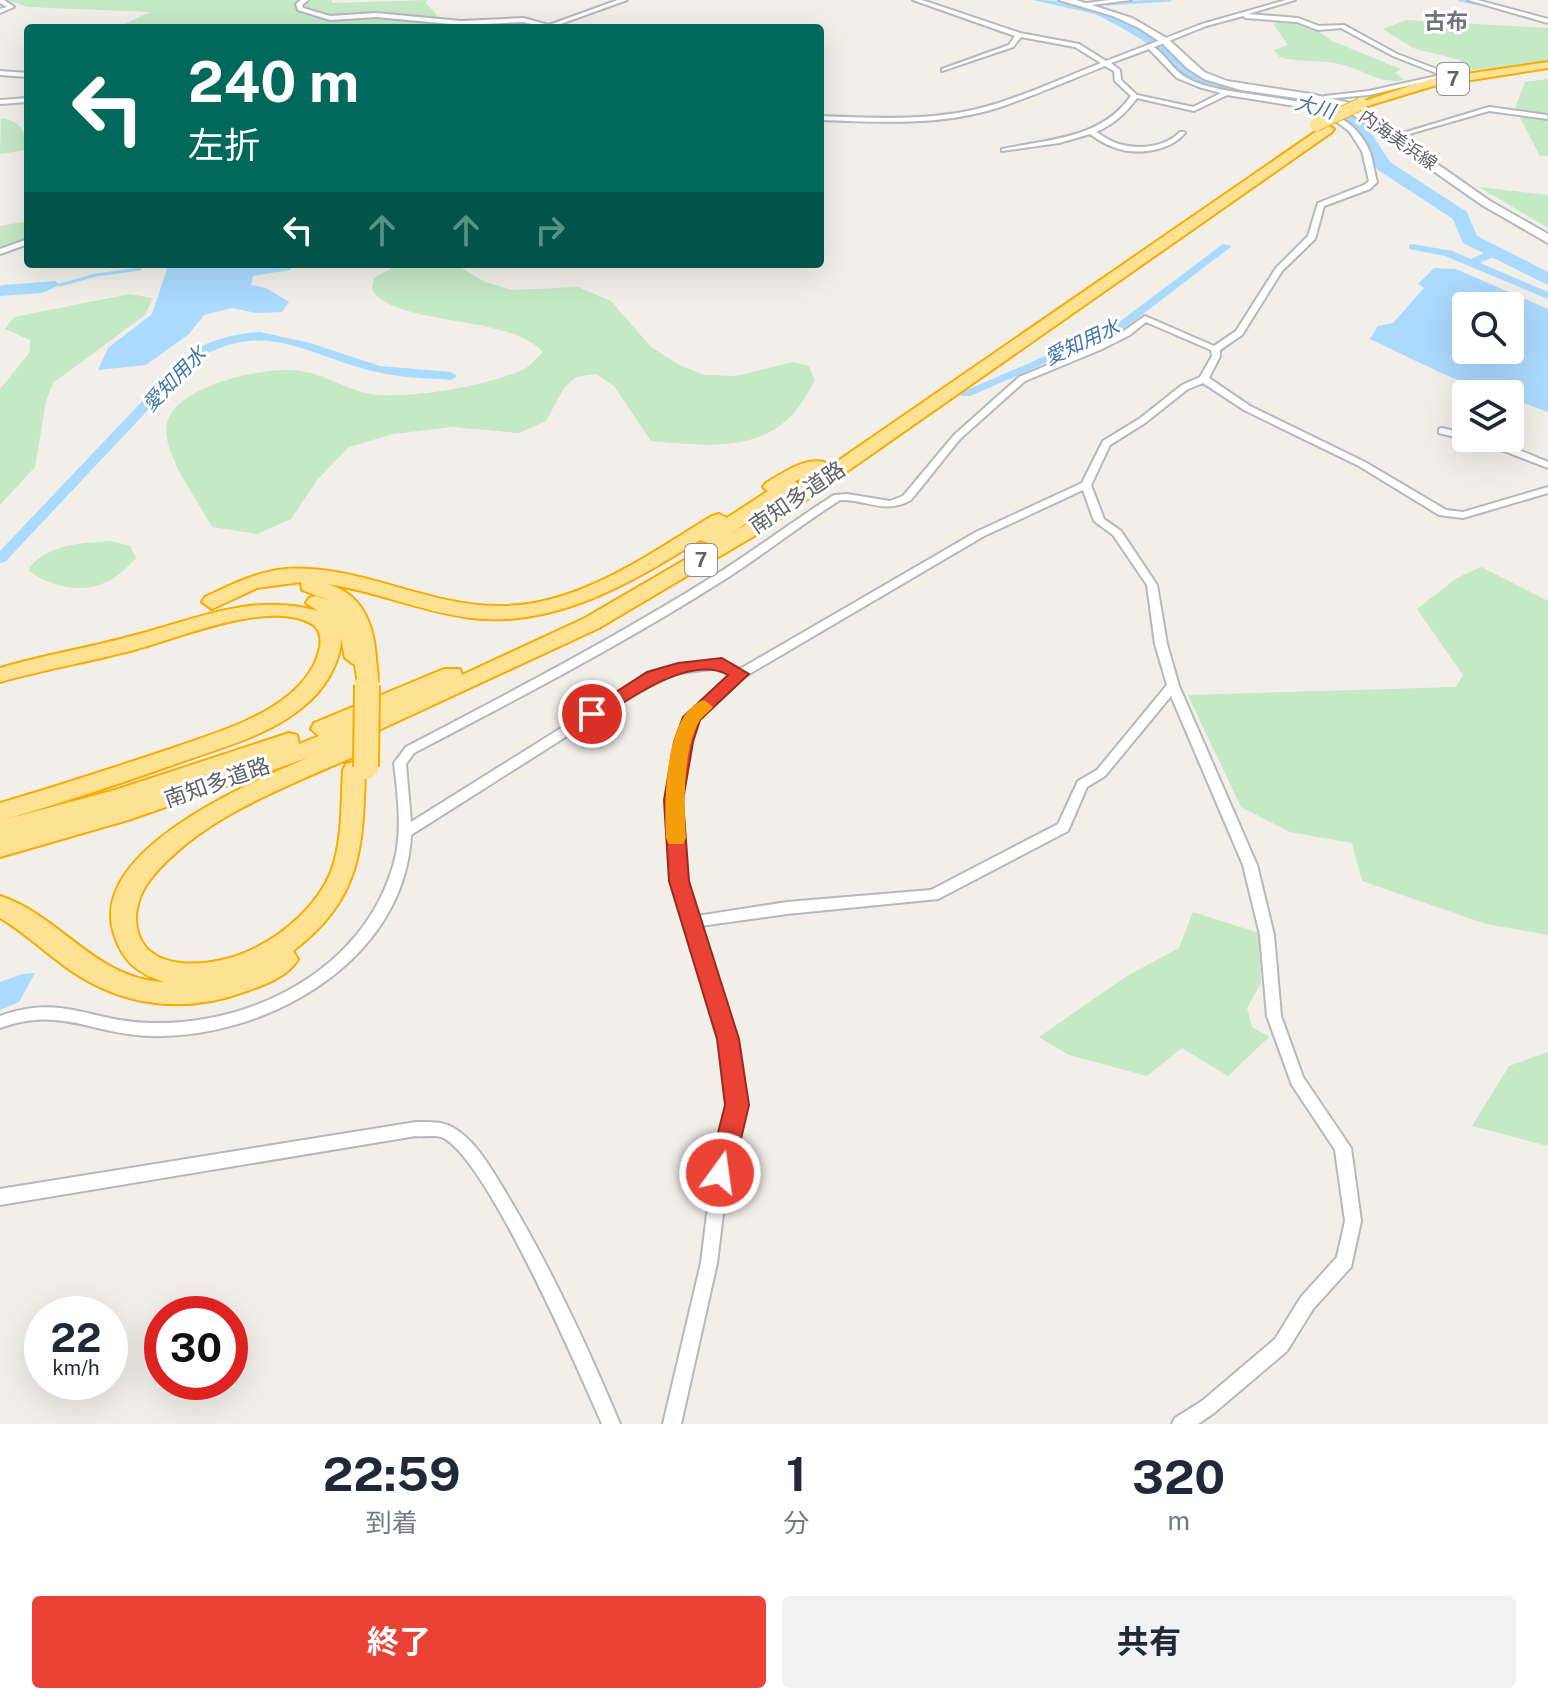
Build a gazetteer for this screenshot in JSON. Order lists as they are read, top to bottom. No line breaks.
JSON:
{"streets":{"highway":["7","南知多道路"],"main road":["内海美浜線"]},"districts":["古布"],"water":["大川","愛知用水"],"page":{"turn":["240 m","左折"],"speed":"22 km/h","limit":"30","eta":["22:59","到着","1","分","320","m"],"buttons":["終了","共有"]}}
